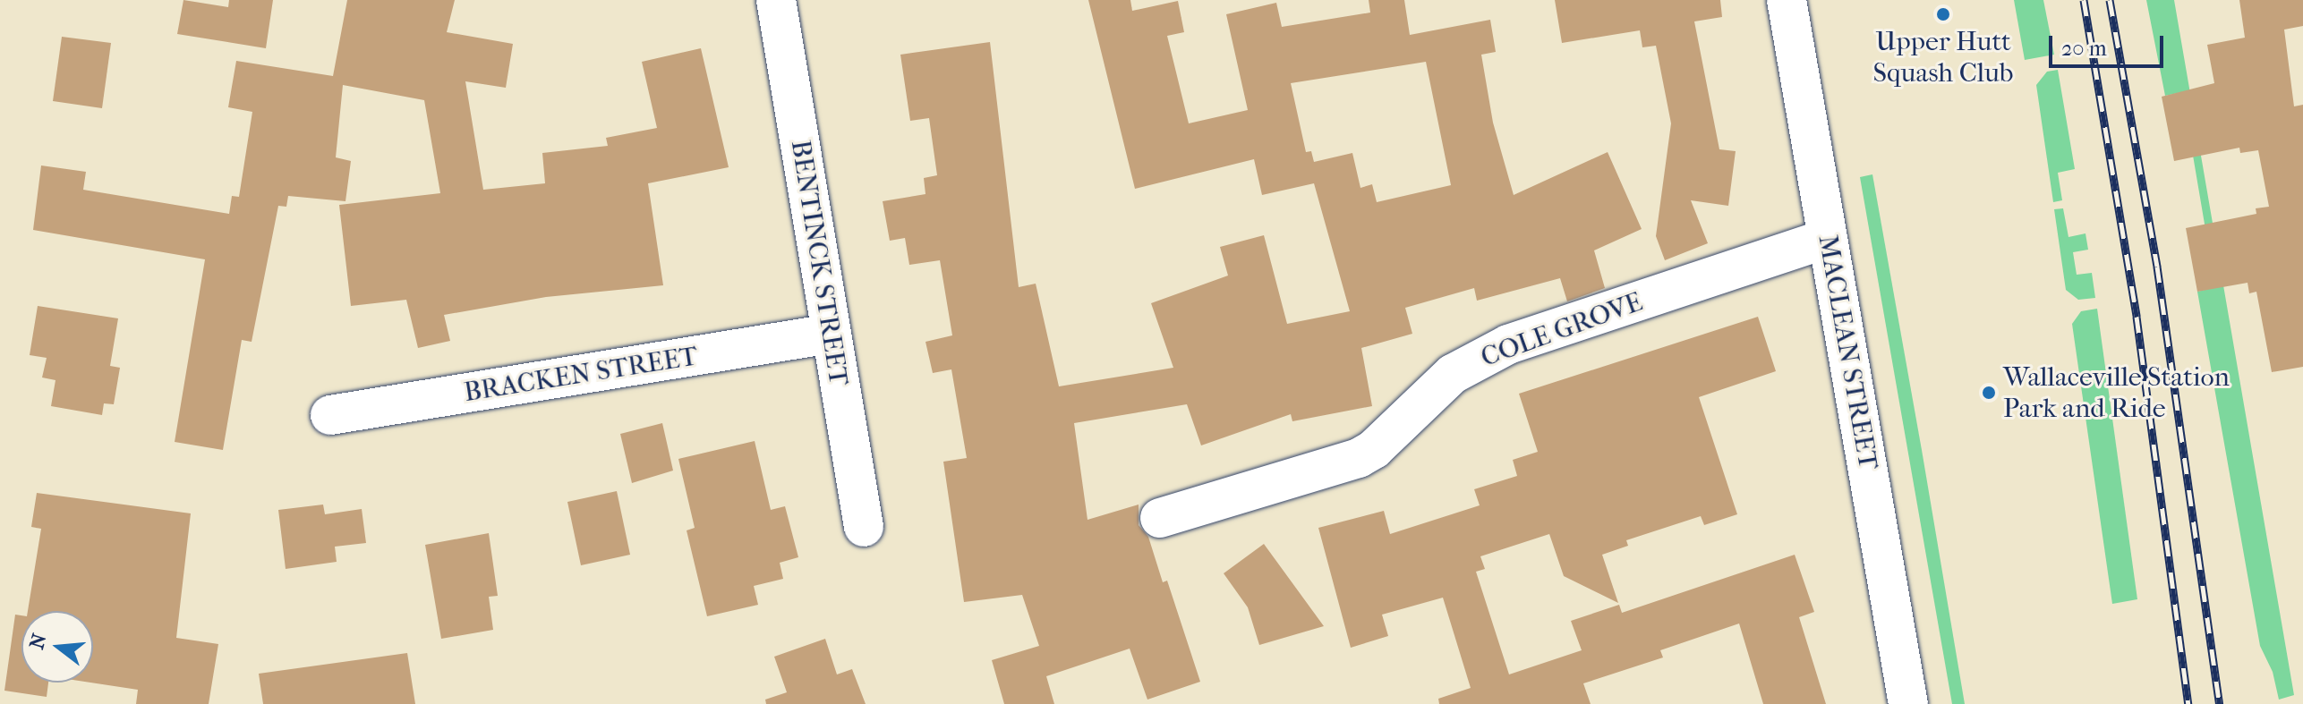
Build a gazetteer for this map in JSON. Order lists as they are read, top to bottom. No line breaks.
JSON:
{"streets":{"street":["BENTINCK STREET","COLE GROVE","MACLEAN STREET","BRACKEN STREET"]},"crossings":[["BENTINCK STREET","BRACKEN STREET"],["COLE GROVE","MACLEAN STREET"]],"places":["Upper Hutt Squash Club","Wallaceville Station Park and Ride"],"scale_bar":"20 m","north":"left"}
